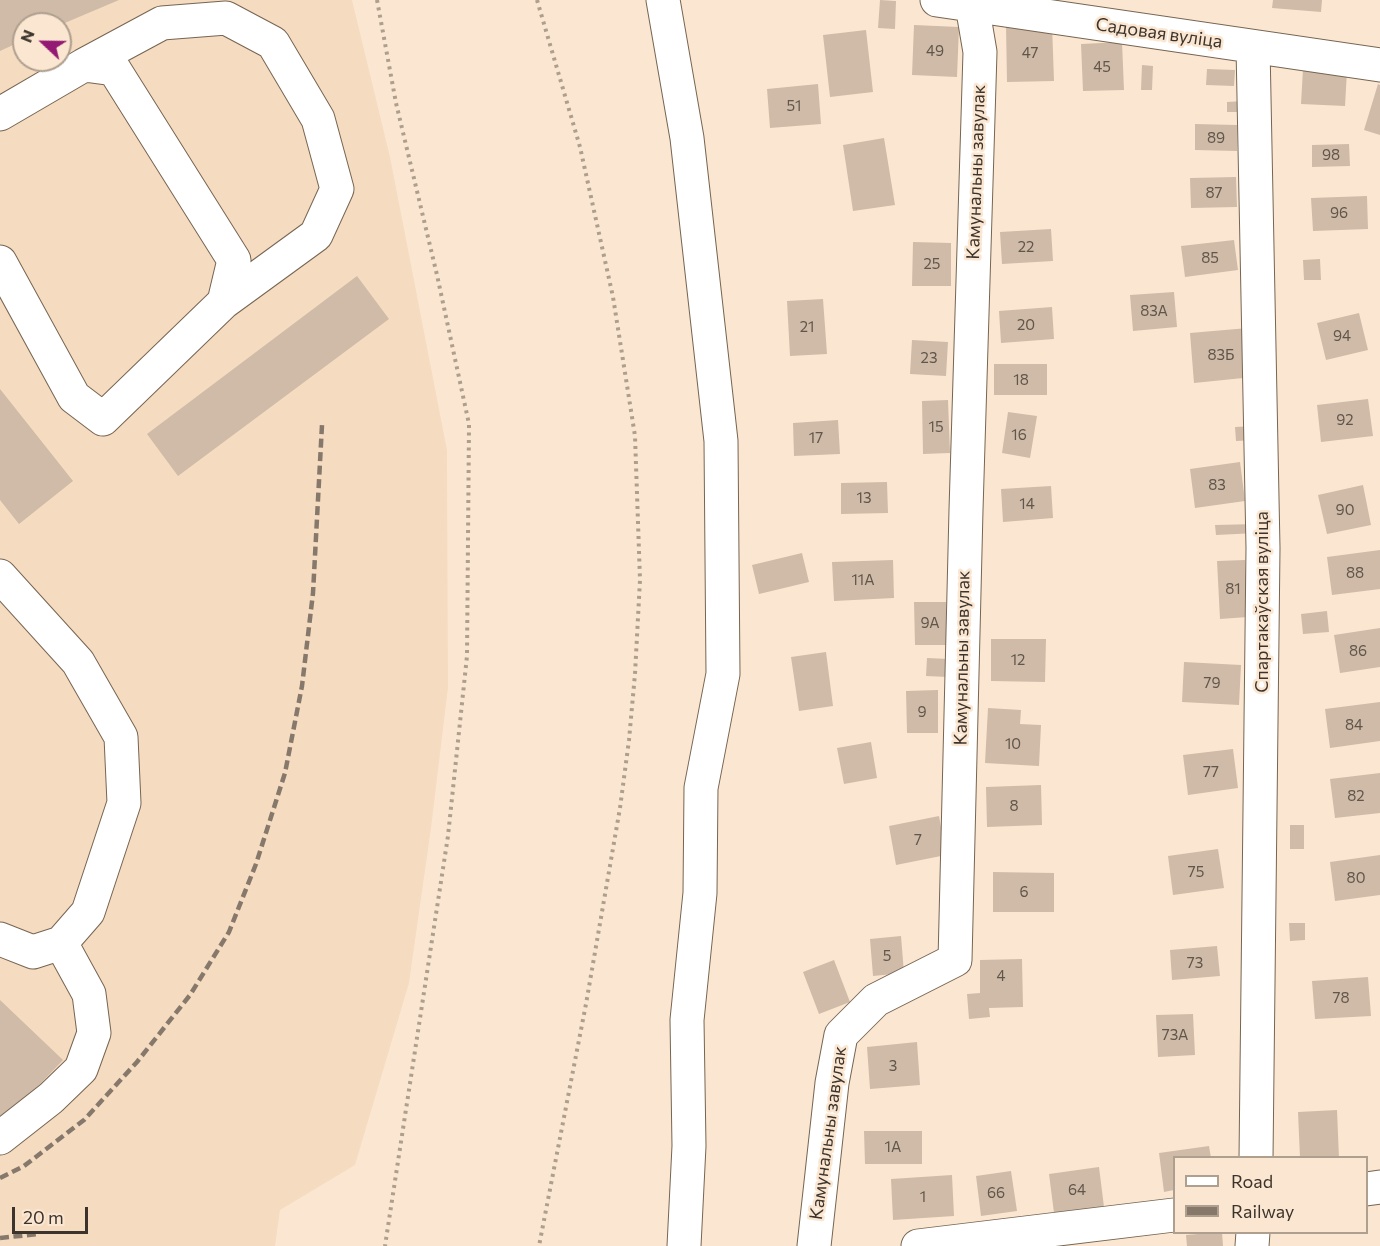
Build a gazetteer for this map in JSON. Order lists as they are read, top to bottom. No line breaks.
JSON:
{"streets":{"street":["Садовая вуліца","Камунальны завулак","Спартакаўская вуліца"]},"crossings":[["Садовая вуліца","Камунальны завулак"],["Садовая вуліца","Спартакаўская вуліца"]],"house_numbers":["49","47","45","51","89","98","87","96","22","85","25","83А","20","21","94","83Б","23","18","92","15","16","17","83","13","14","90","88","11А","81","9А","86","12","79","9","84","10","77","82","8","7","75","80","6","5","73","4","78","73А","3","1А","64","66","1"],"legend":["Road","Railway"],"scale_bar":"20 m","north":"left"}
